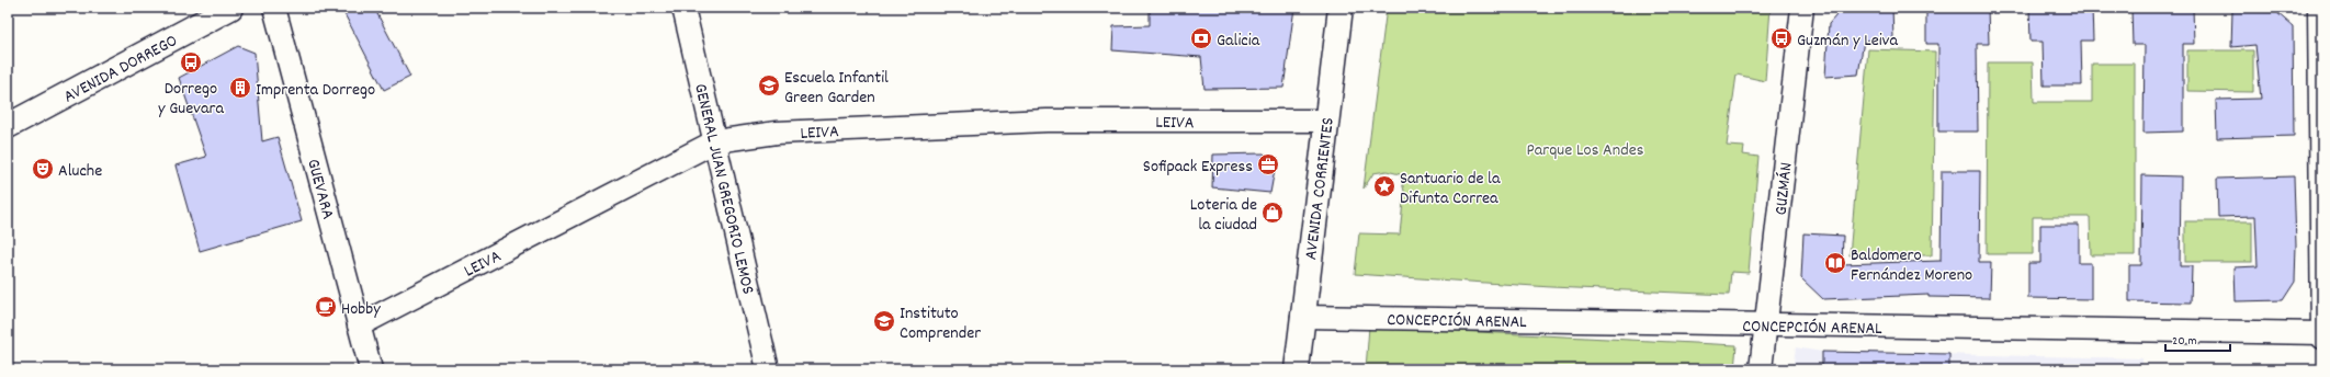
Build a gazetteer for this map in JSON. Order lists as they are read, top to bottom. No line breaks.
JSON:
{"streets":{"main road":["AVENIDA DORREGO","AVENIDA CORRIENTES"],"street":["LEIVA","GUEVARA","GENERAL JUAN GREGORIO LEMOS","GUZMÁN","CONCEPCIÓN ARENAL"]},"crossings":[["LEIVA","GUEVARA"],["LEIVA","GENERAL JUAN GREGORIO LEMOS"],["LEIVA","AVENIDA CORRIENTES"],["AVENIDA CORRIENTES","CONCEPCIÓN ARENAL"],["GUZMÁN","CONCEPCIÓN ARENAL"]],"parks":["Parque Los Andes"],"places":{"bank":["Galicia"],"bus stop":["Guzmán y Leiva","Dorrego y Guevara"],"school or university":["Escuela Infantil Green Garden","Instituto Comprender"],"building":["Imprenta Dorrego"],"office":["Sofipack Express"],"theatre":["Aluche"],"place":["Santuario de la Difunta Correa"],"shop":["Loteria de la ciudad"],"library":["Baldomero Fernández Moreno"],"cafe":["Hobby"]},"scale_bar":"20 m"}
